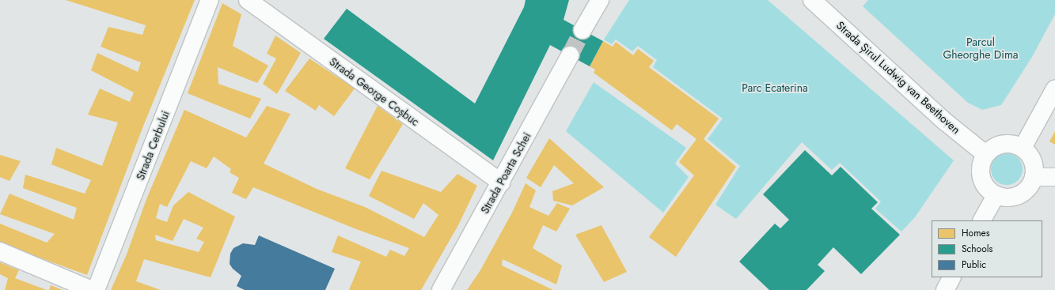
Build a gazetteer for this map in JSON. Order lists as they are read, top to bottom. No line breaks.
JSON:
{"streets":{"street":["Strada Șirul Ludwig van Beethoven","Strada George Coșbuc","Strada Cerbului","Strada Poarta Schei"]},"crossings":[["Strada George Coșbuc","Strada Poarta Schei"]],"parks":["Parcul Gheorghe Dima","Parc Ecaterina"],"legend":["Homes","Schools","Public"]}
